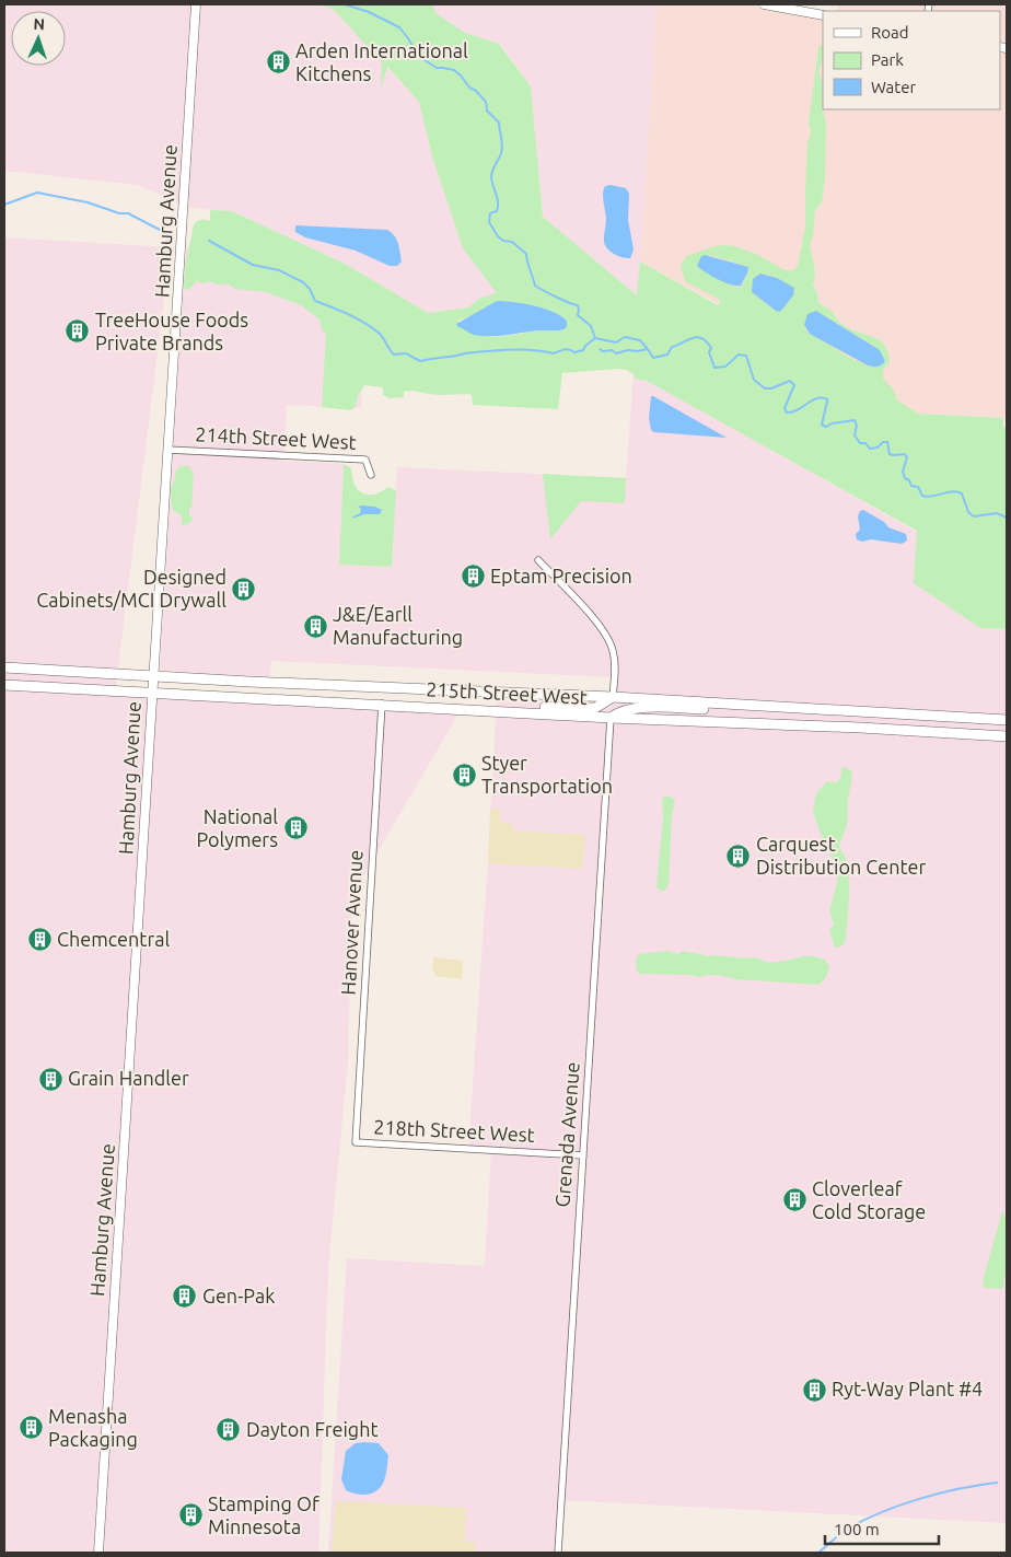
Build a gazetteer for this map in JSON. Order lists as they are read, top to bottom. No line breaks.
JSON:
{"streets":{"main road":["215th Street West"],"street":["Hamburg Avenue","214th Street West","Hanover Avenue","218th Street West","Grenada Avenue"]},"crossings":[["Hamburg Avenue","214th Street West"],["Hamburg Avenue","215th Street West"],["215th Street West","Hanover Avenue"],["215th Street West","Grenada Avenue"],["Hanover Avenue","218th Street West"],["218th Street West","Grenada Avenue"]],"places":{"building":["Arden International Kitchens","TreeHouse Foods Private Brands","Eptam Precision","Designed Cabinets/MCI Drywall","J&E/Earll Manufacturing","Styer Transportation","National Polymers","Carquest Distribution Center","Chemcentral","Grain Handler","Cloverleaf Cold Storage","Gen-Pak","Ryt-Way Plant #4","Menasha Packaging","Dayton Freight","Stamping Of Minnesota"]},"legend":["Road","Park","Water"],"scale_bar":"100 m","north":"top"}
